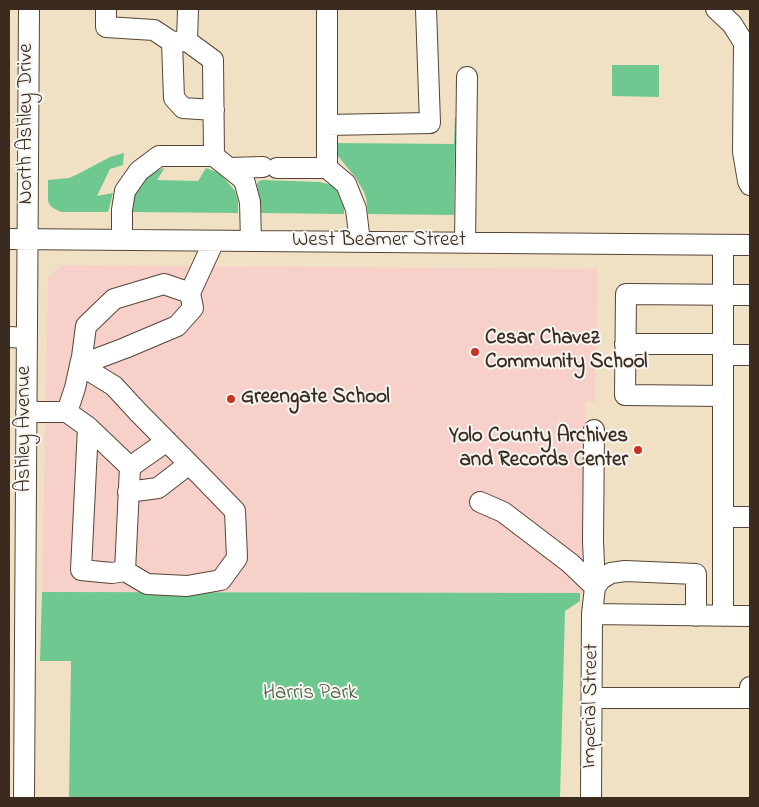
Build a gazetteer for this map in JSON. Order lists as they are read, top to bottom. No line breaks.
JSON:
{"streets":{"street":["North Ashley Drive","West Beamer Street","Ashley Avenue","Imperial Street"]},"crossings":[["North Ashley Drive","West Beamer Street"],["North Ashley Drive","Ashley Avenue"],["West Beamer Street","Ashley Avenue"]],"parks":["Harris Park"],"places":["Cesar Chavez Community School","Greengate School","Yolo County Archives and Records Center"]}
